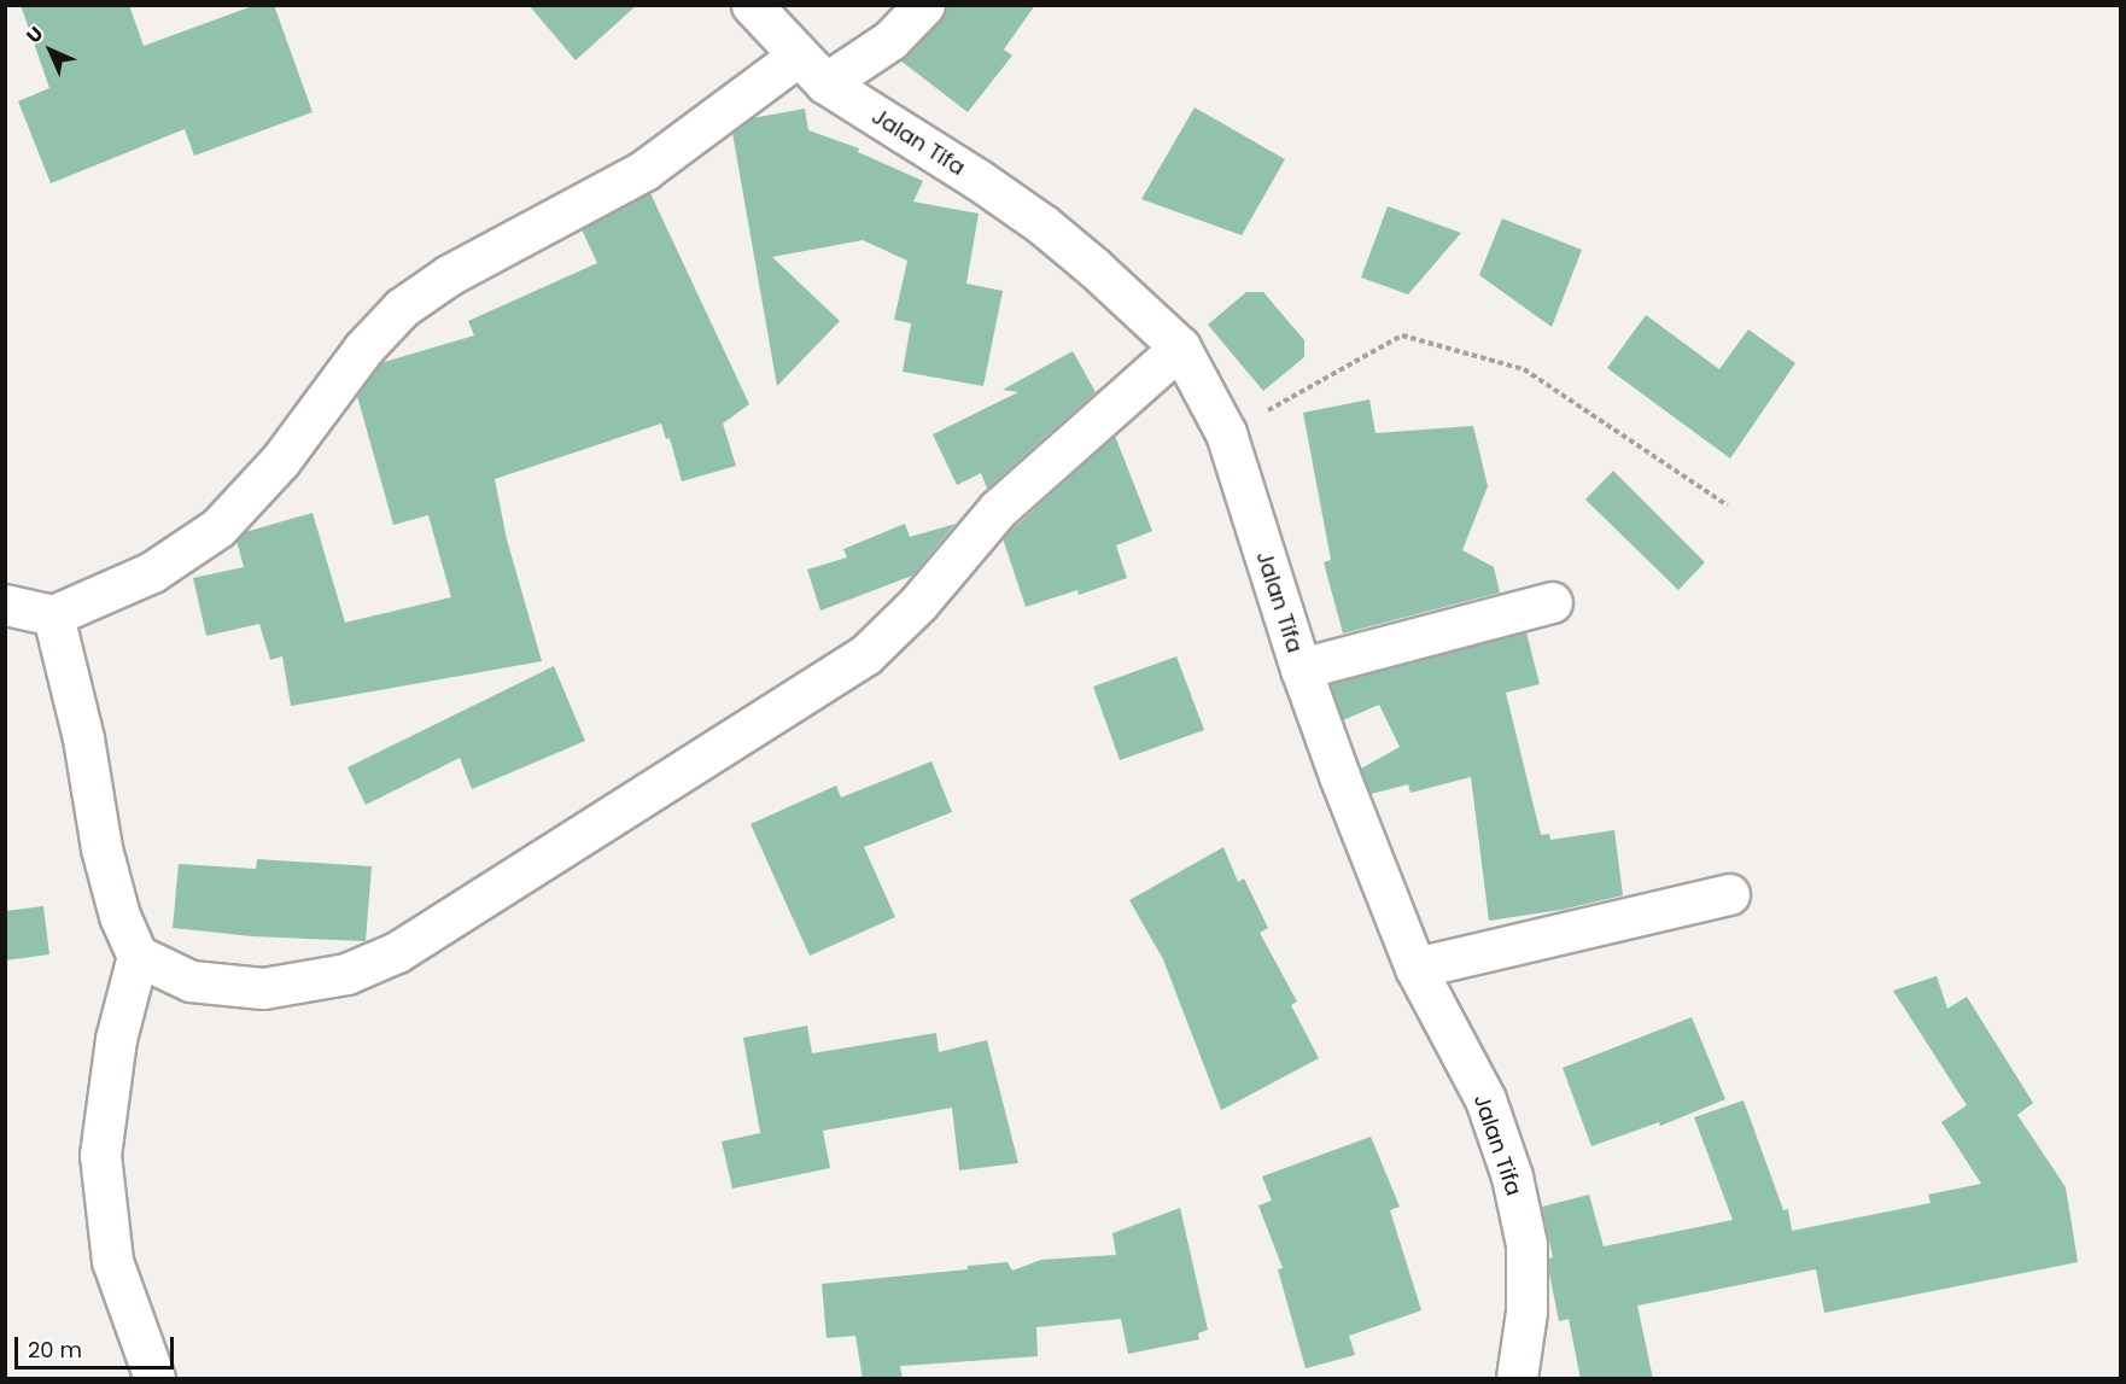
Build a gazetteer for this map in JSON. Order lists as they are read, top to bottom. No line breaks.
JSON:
{"streets":{"street":["Jalan Tifa"]},"scale_bar":"20 m","north":"top left"}
